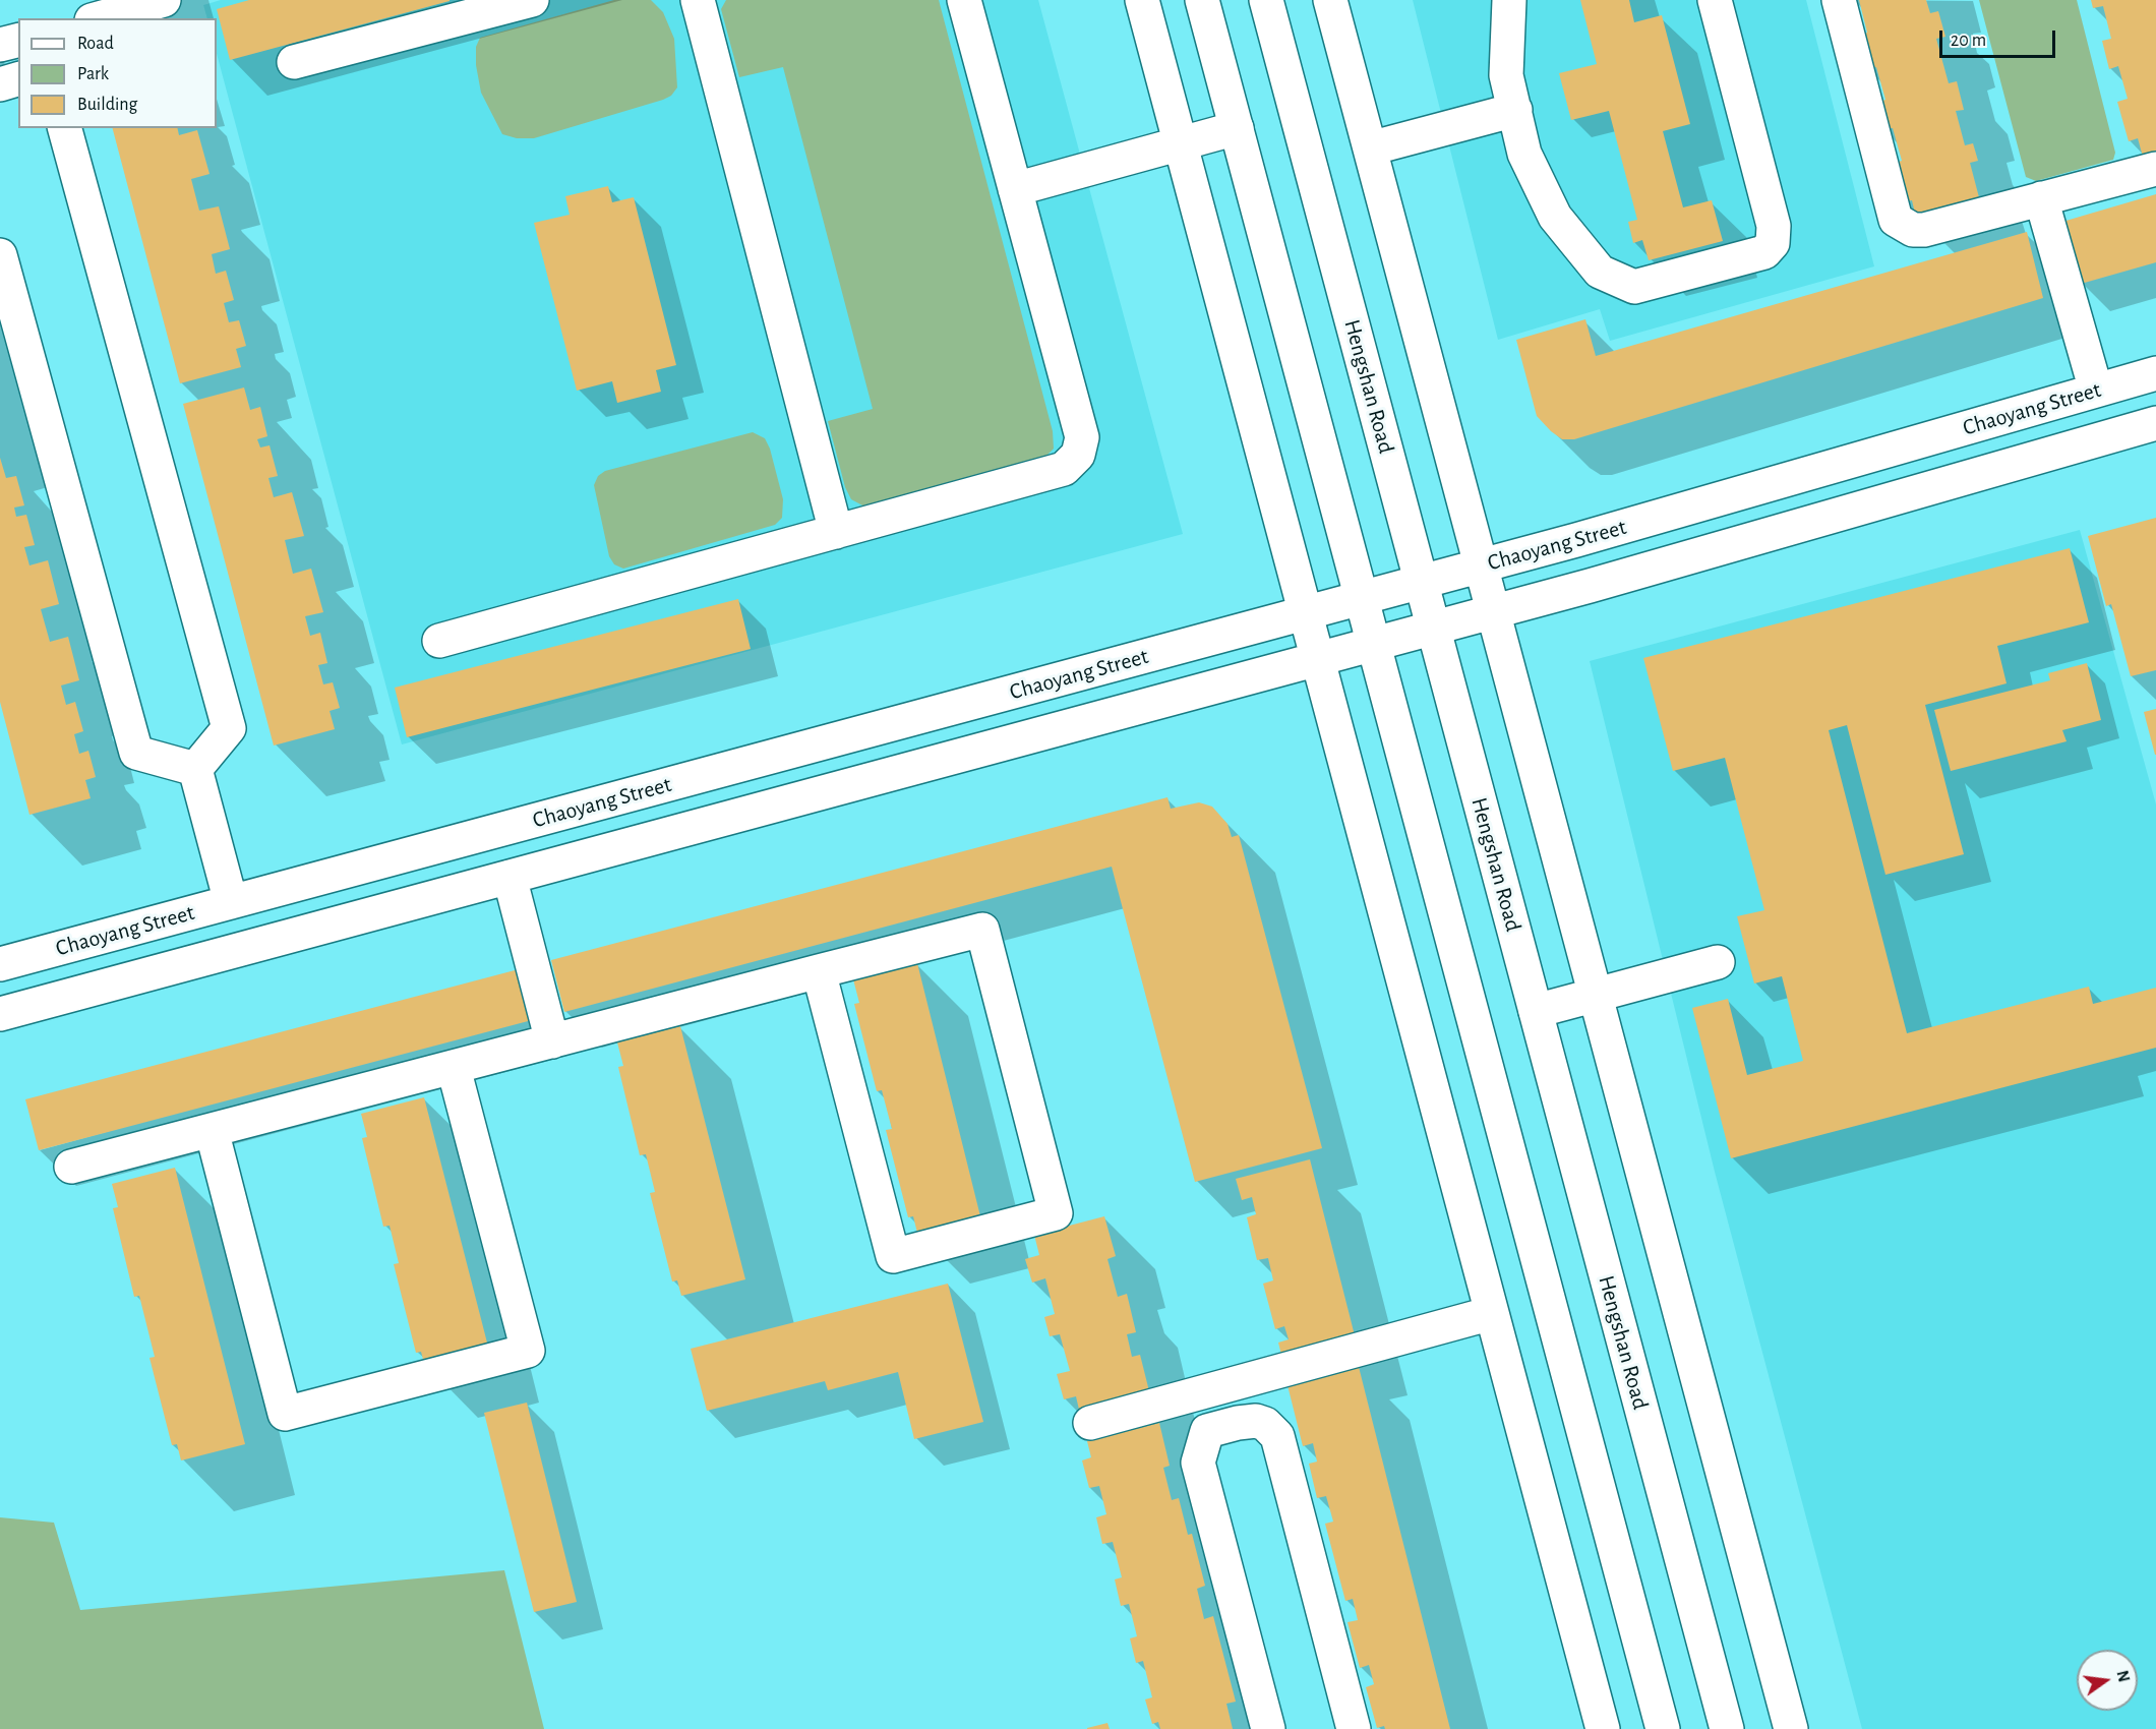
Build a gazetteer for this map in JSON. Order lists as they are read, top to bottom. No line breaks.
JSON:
{"streets":{"street":["Hengshan Road","Chaoyang Street"]},"crossings":[["Hengshan Road","Chaoyang Street"]],"legend":["Road","Park","Building"],"scale_bar":"20 m","north":"right"}
